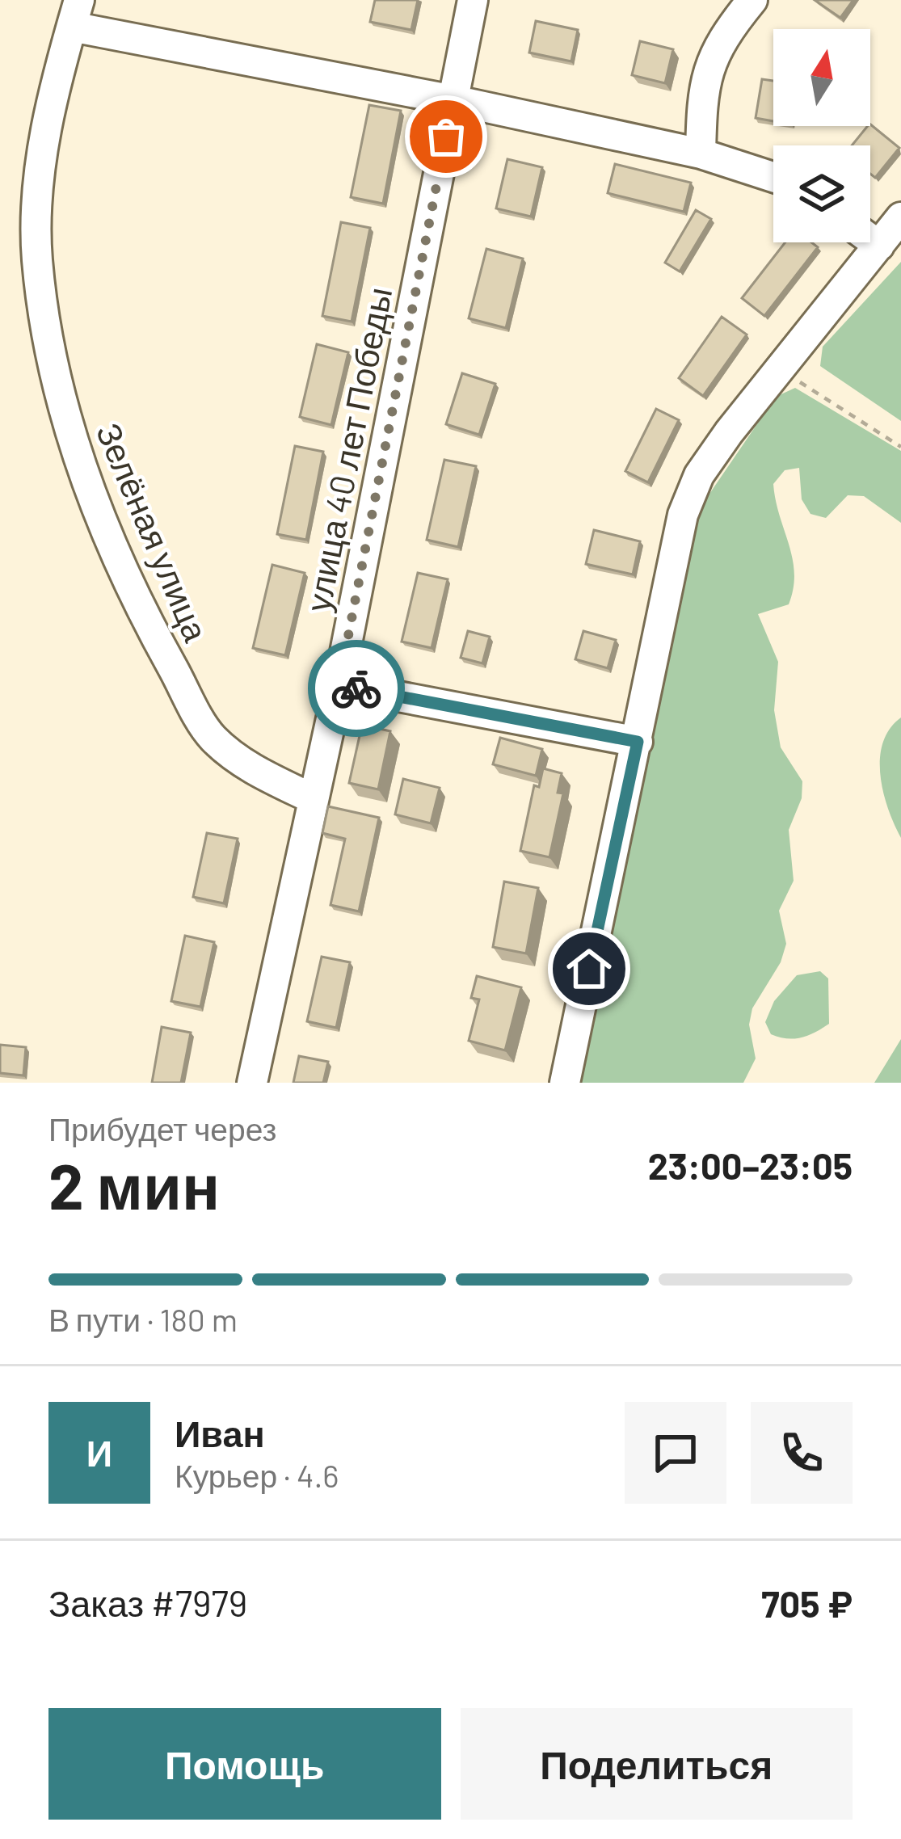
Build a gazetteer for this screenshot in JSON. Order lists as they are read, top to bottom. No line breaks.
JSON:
{"streets":{"street":["улица 40 лет Победы","Зелёная улица"]},"crossings":[["улица 40 лет Победы","Зелёная улица"]],"north":"top","page":{"heading":["2 мин","Прибудет через","23:00–23:05"],"panel":["Иван","Курьер · 4.6","Заказ #7979","705 ₽"],"bar":"В пути · 180 m","round":"И","buttons":["Помощь","Поделиться"]}}
